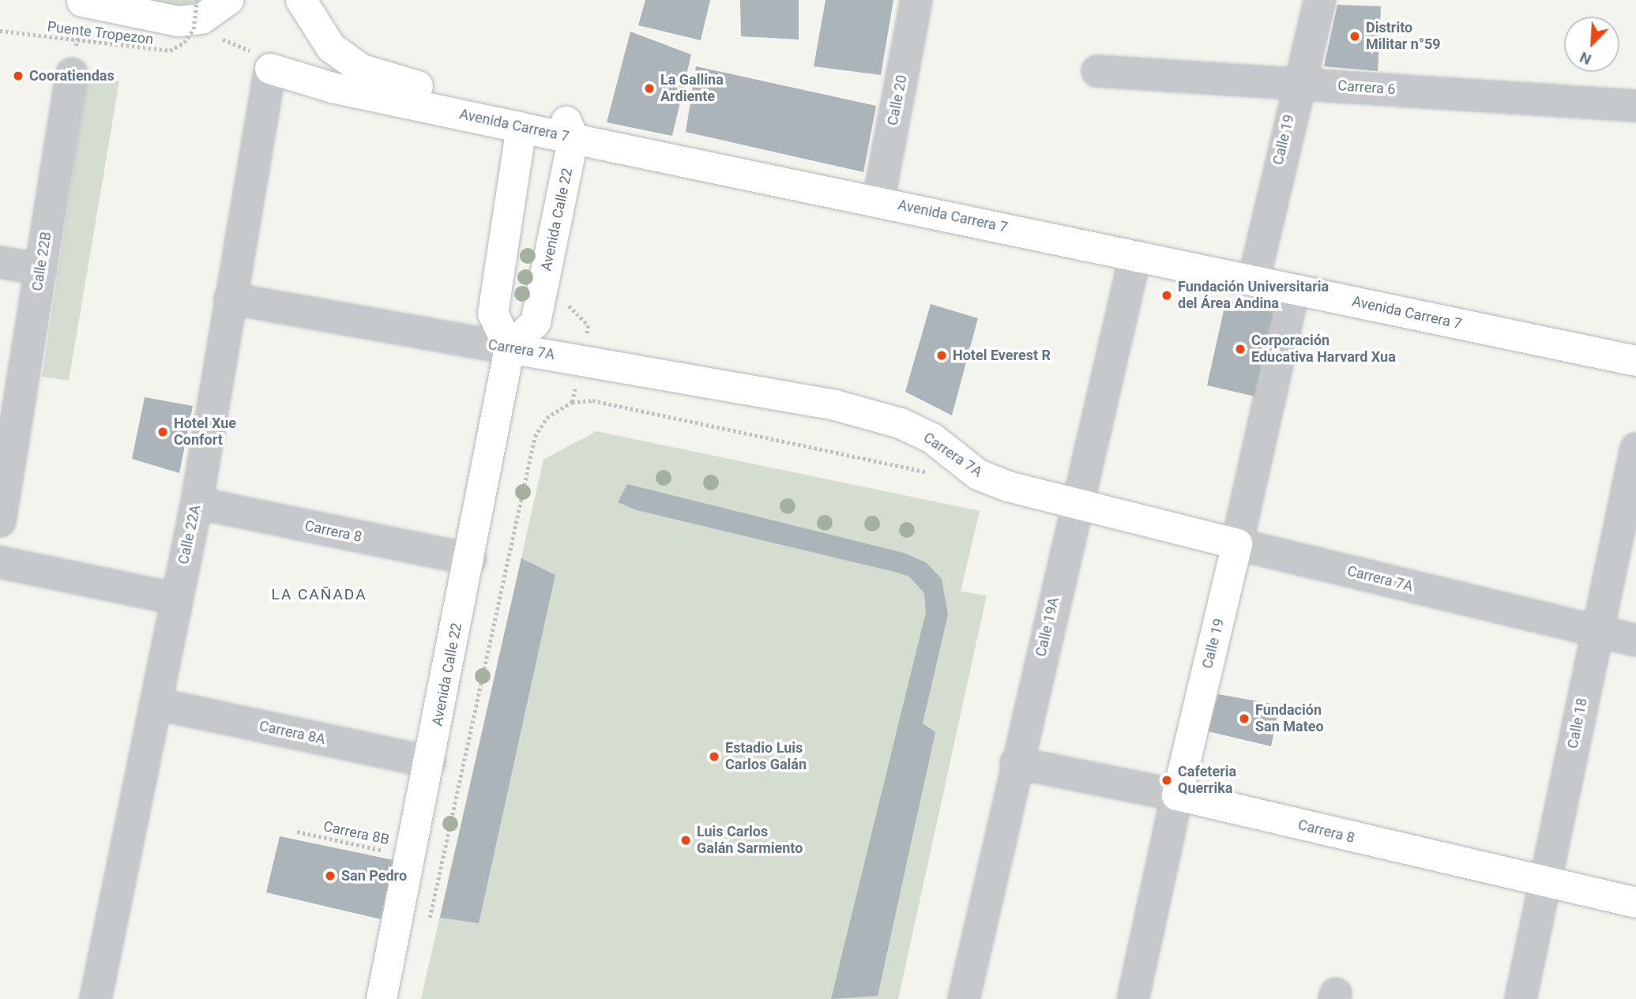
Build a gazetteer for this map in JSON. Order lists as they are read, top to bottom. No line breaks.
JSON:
{"streets":{"main road":["Avenida Carrera 7","Calle 19","Avenida Calle 22","Carrera 7A","Carrera 8"],"street":["Carrera 6","Calle 20","Calle 22B","Calle 22A","Calle 19A","Calle 18","Carrera 8A"],"path":["Puente Tropezon","Carrera 8B"]},"crossings":[["Carrera 6","Calle 19"],["Calle 20","Avenida Carrera 7"],["Avenida Carrera 7","Calle 19"],["Avenida Carrera 7","Avenida Calle 22"],["Avenida Carrera 7","Calle 22A"],["Avenida Carrera 7","Calle 19A"],["Calle 19","Carrera 7A"],["Calle 19","Carrera 8"],["Avenida Calle 22","Carrera 7A"],["Avenida Calle 22","Carrera 8"],["Avenida Calle 22","Carrera 8A"],["Avenida Calle 22","Carrera 8B"],["Carrera 7A","Calle 22A"],["Carrera 7A","Calle 19A"],["Carrera 7A","Calle 18"],["Carrera 8","Calle 22A"],["Carrera 8","Calle 19A"],["Carrera 8","Calle 18"],["Calle 22A","Carrera 8A"]],"districts":["LA CAÑADA"],"places":["Distrito Militar n°59","Cooratiendas","La Gallina Ardiente","Fundación Universitaria del Área Andina","Corporación Educativa Harvard Xua","Hotel Everest R","Hotel Xue Confort","Fundación San Mateo","Estadio Luis Carlos Galán","Cafeteria Querrika","Luis Carlos Galán Sarmiento","San Pedro"],"north":"bottom left"}
